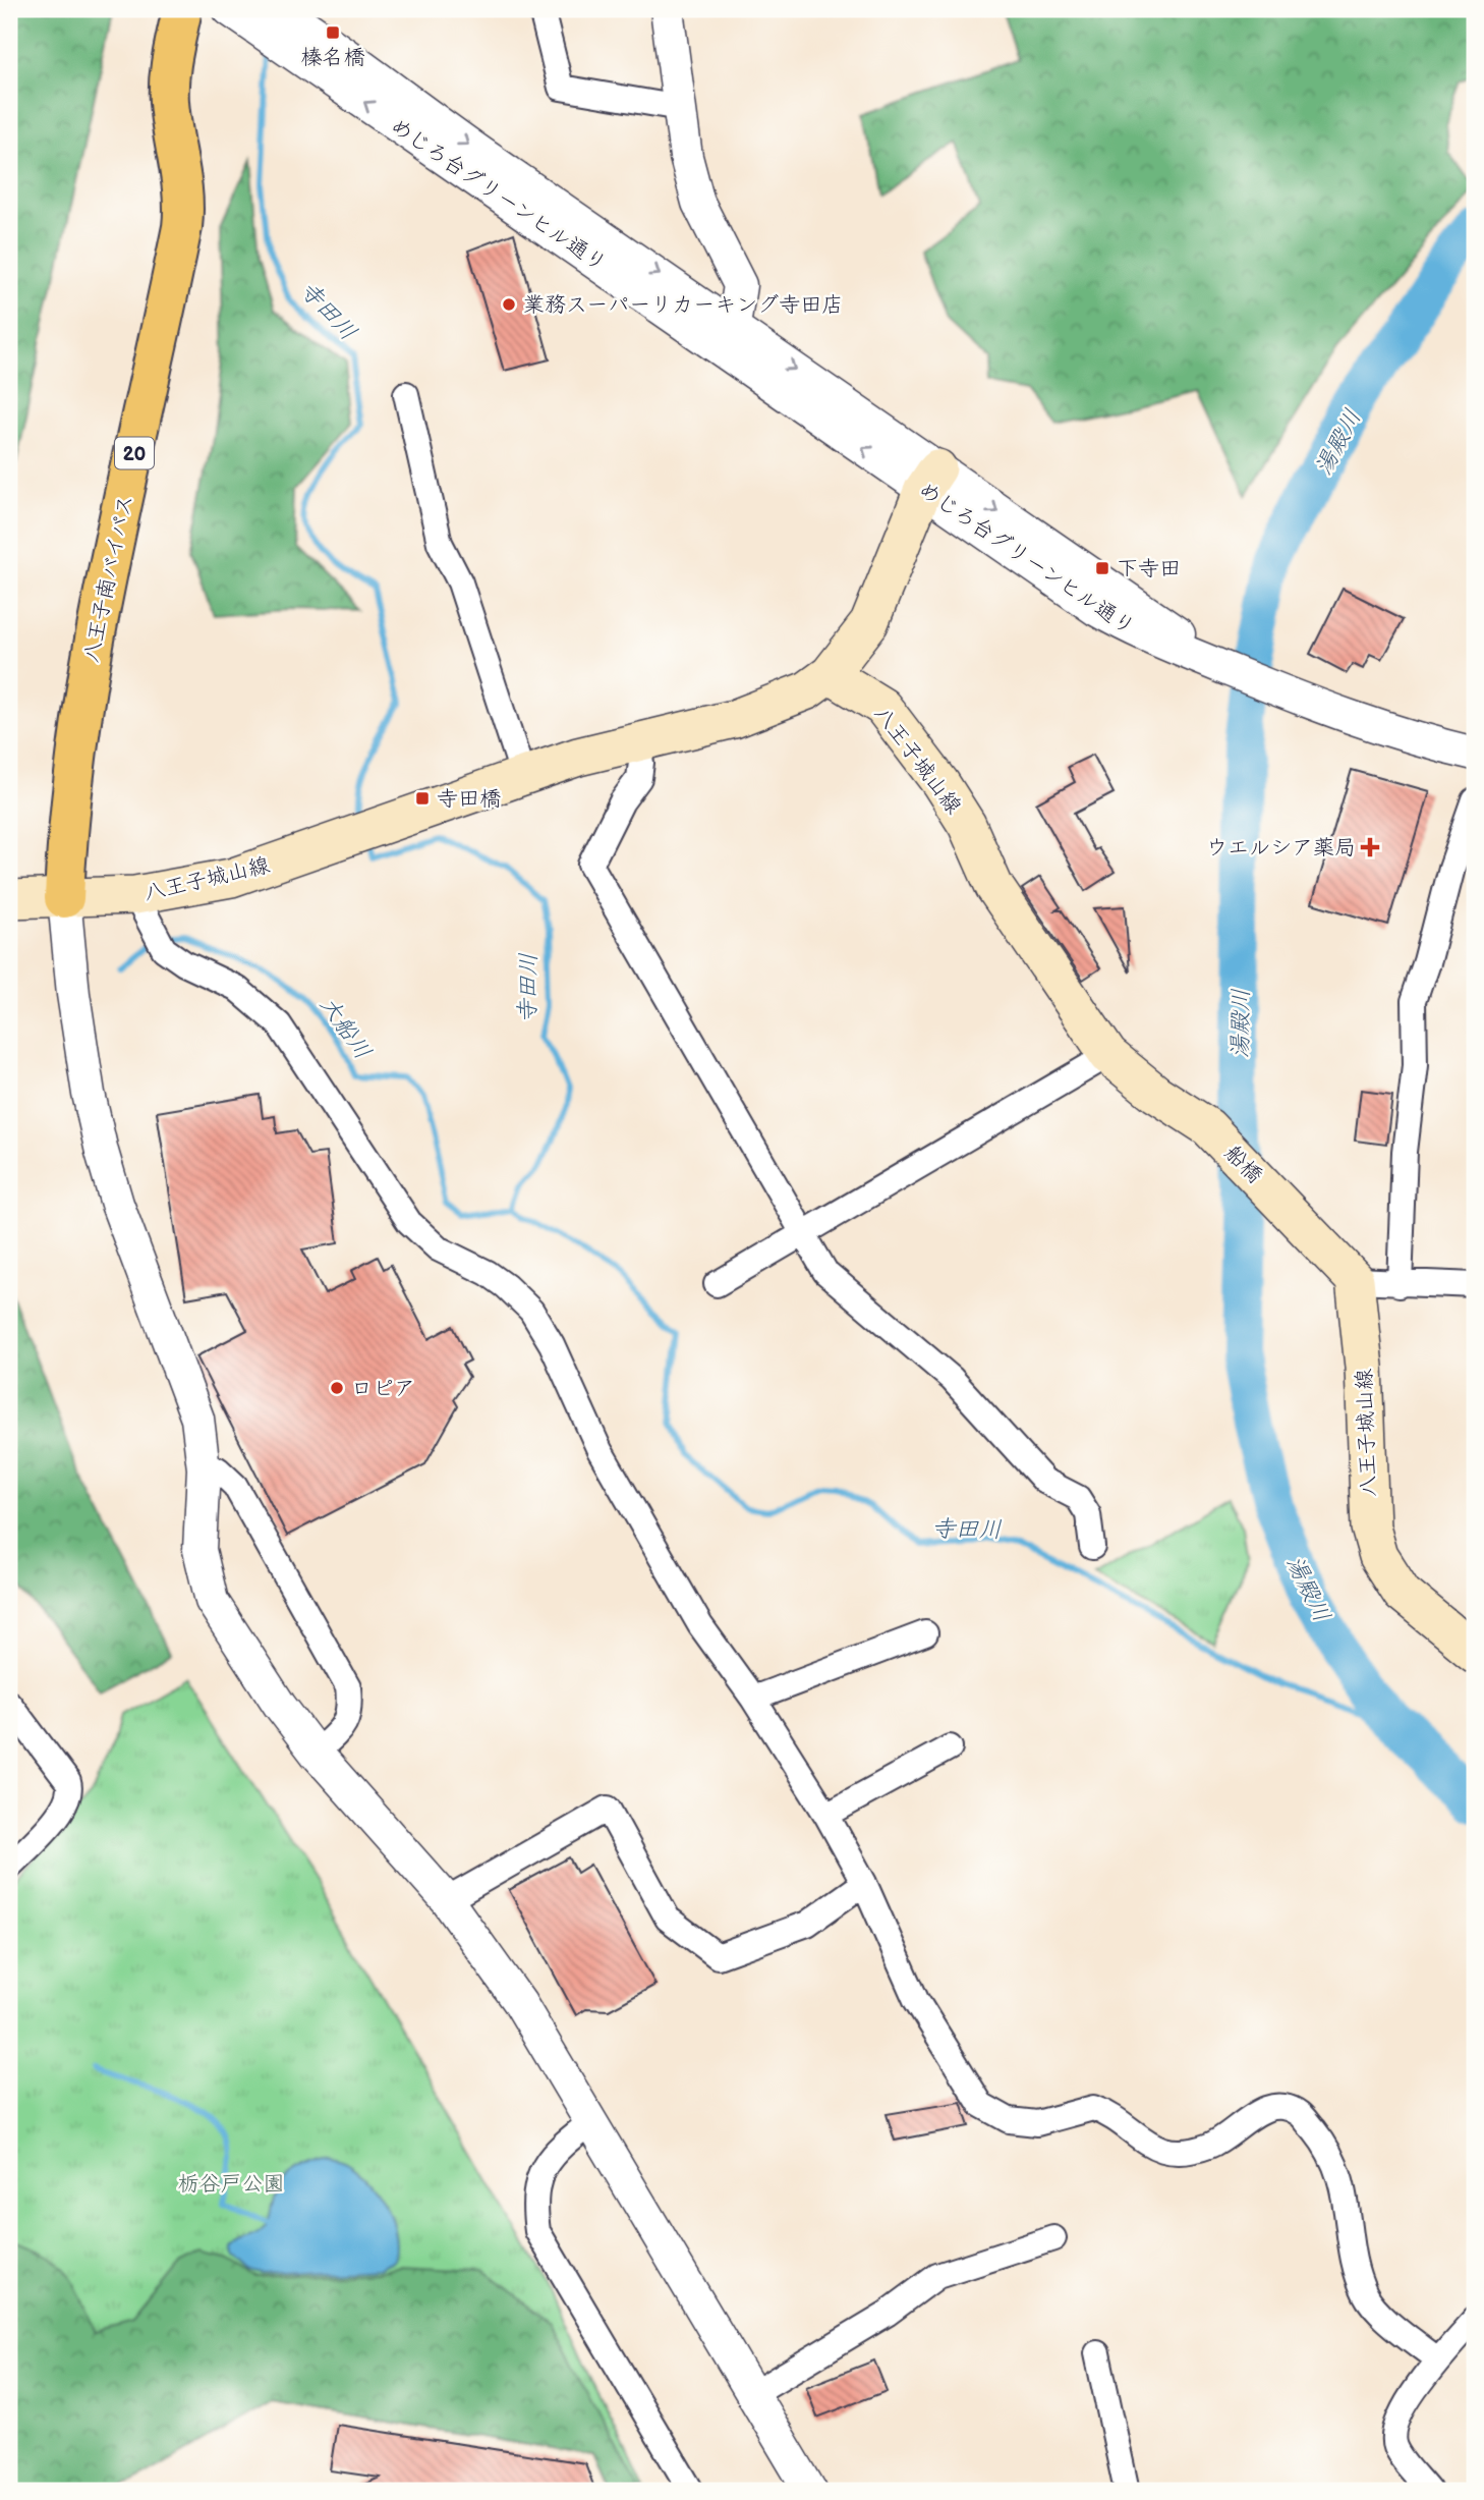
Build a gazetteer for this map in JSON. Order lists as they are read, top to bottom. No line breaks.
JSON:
{"streets":{"highway":["20","八王子南バイパス"],"main road":["八王子城山線","船橋"],"street":["めじろ台グリーンヒル通り"]},"crossings":[["八王子南バイパス","八王子城山線"],["八王子城山線","船橋"]],"water":["寺田川","湯殿川","大船川"],"parks":["栃谷戸公園"],"places":{"transit":["榛名橋","下寺田","寺田橋"],"other":["業務スーパーリカーキング寺田店","ロピア"],"health":["ウエルシア薬局"]}}
